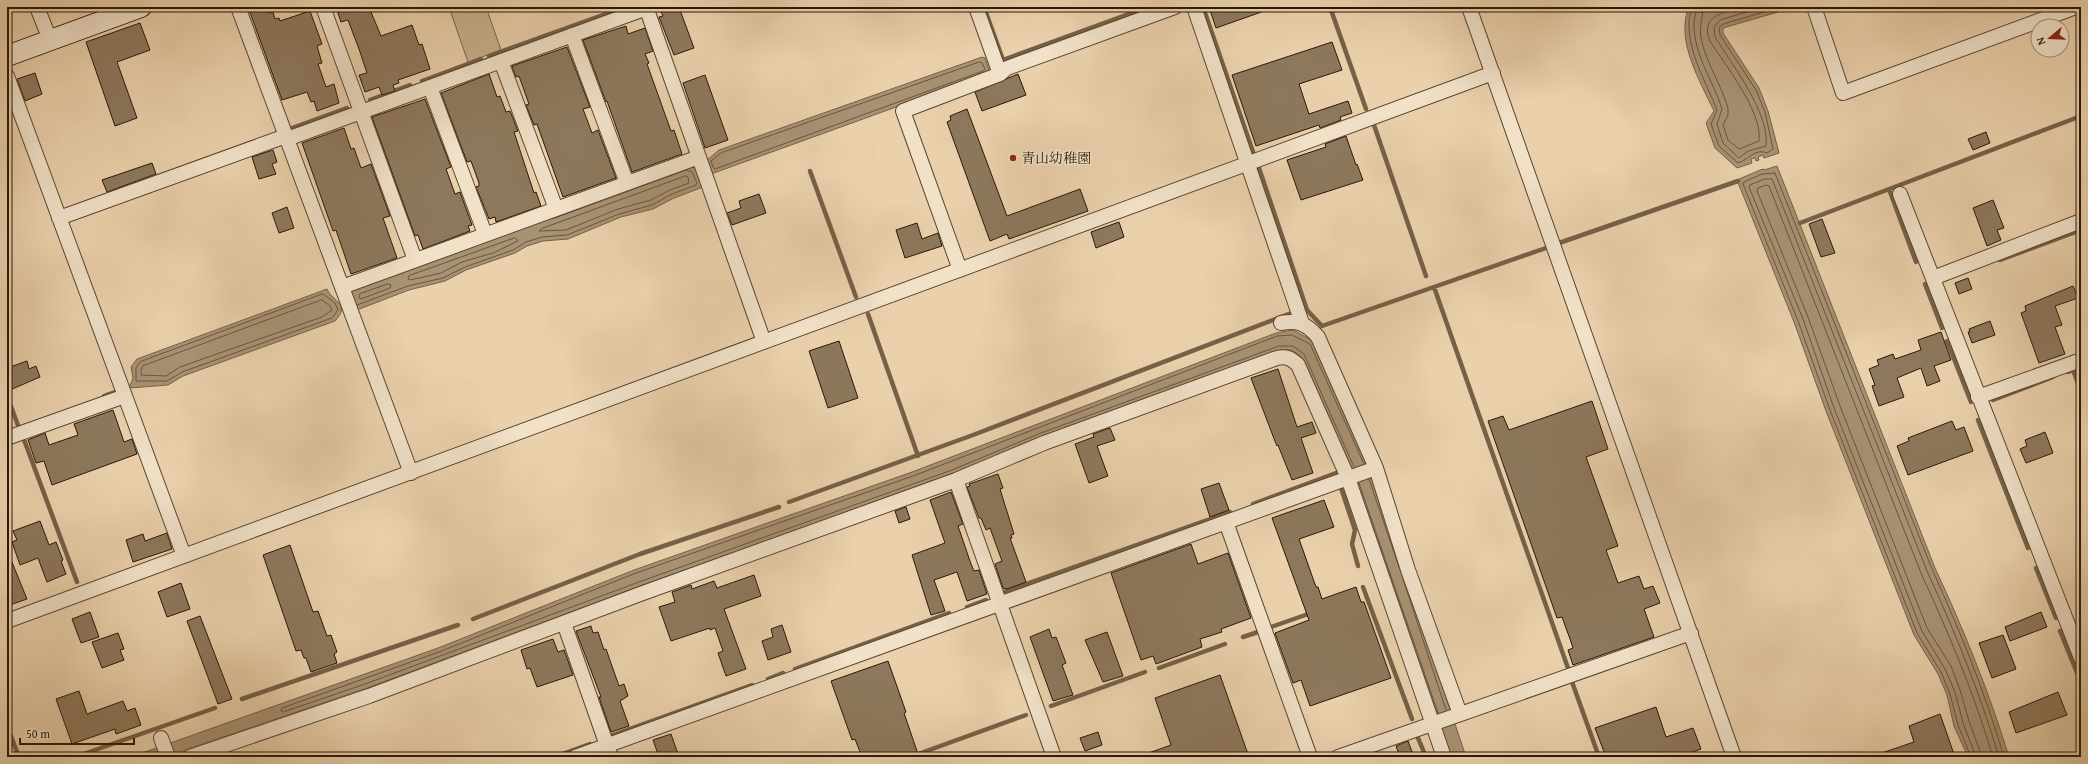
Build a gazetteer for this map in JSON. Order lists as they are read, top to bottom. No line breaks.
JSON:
{"places":["青山幼稚園"],"scale_bar":"50 m","north":"left"}
